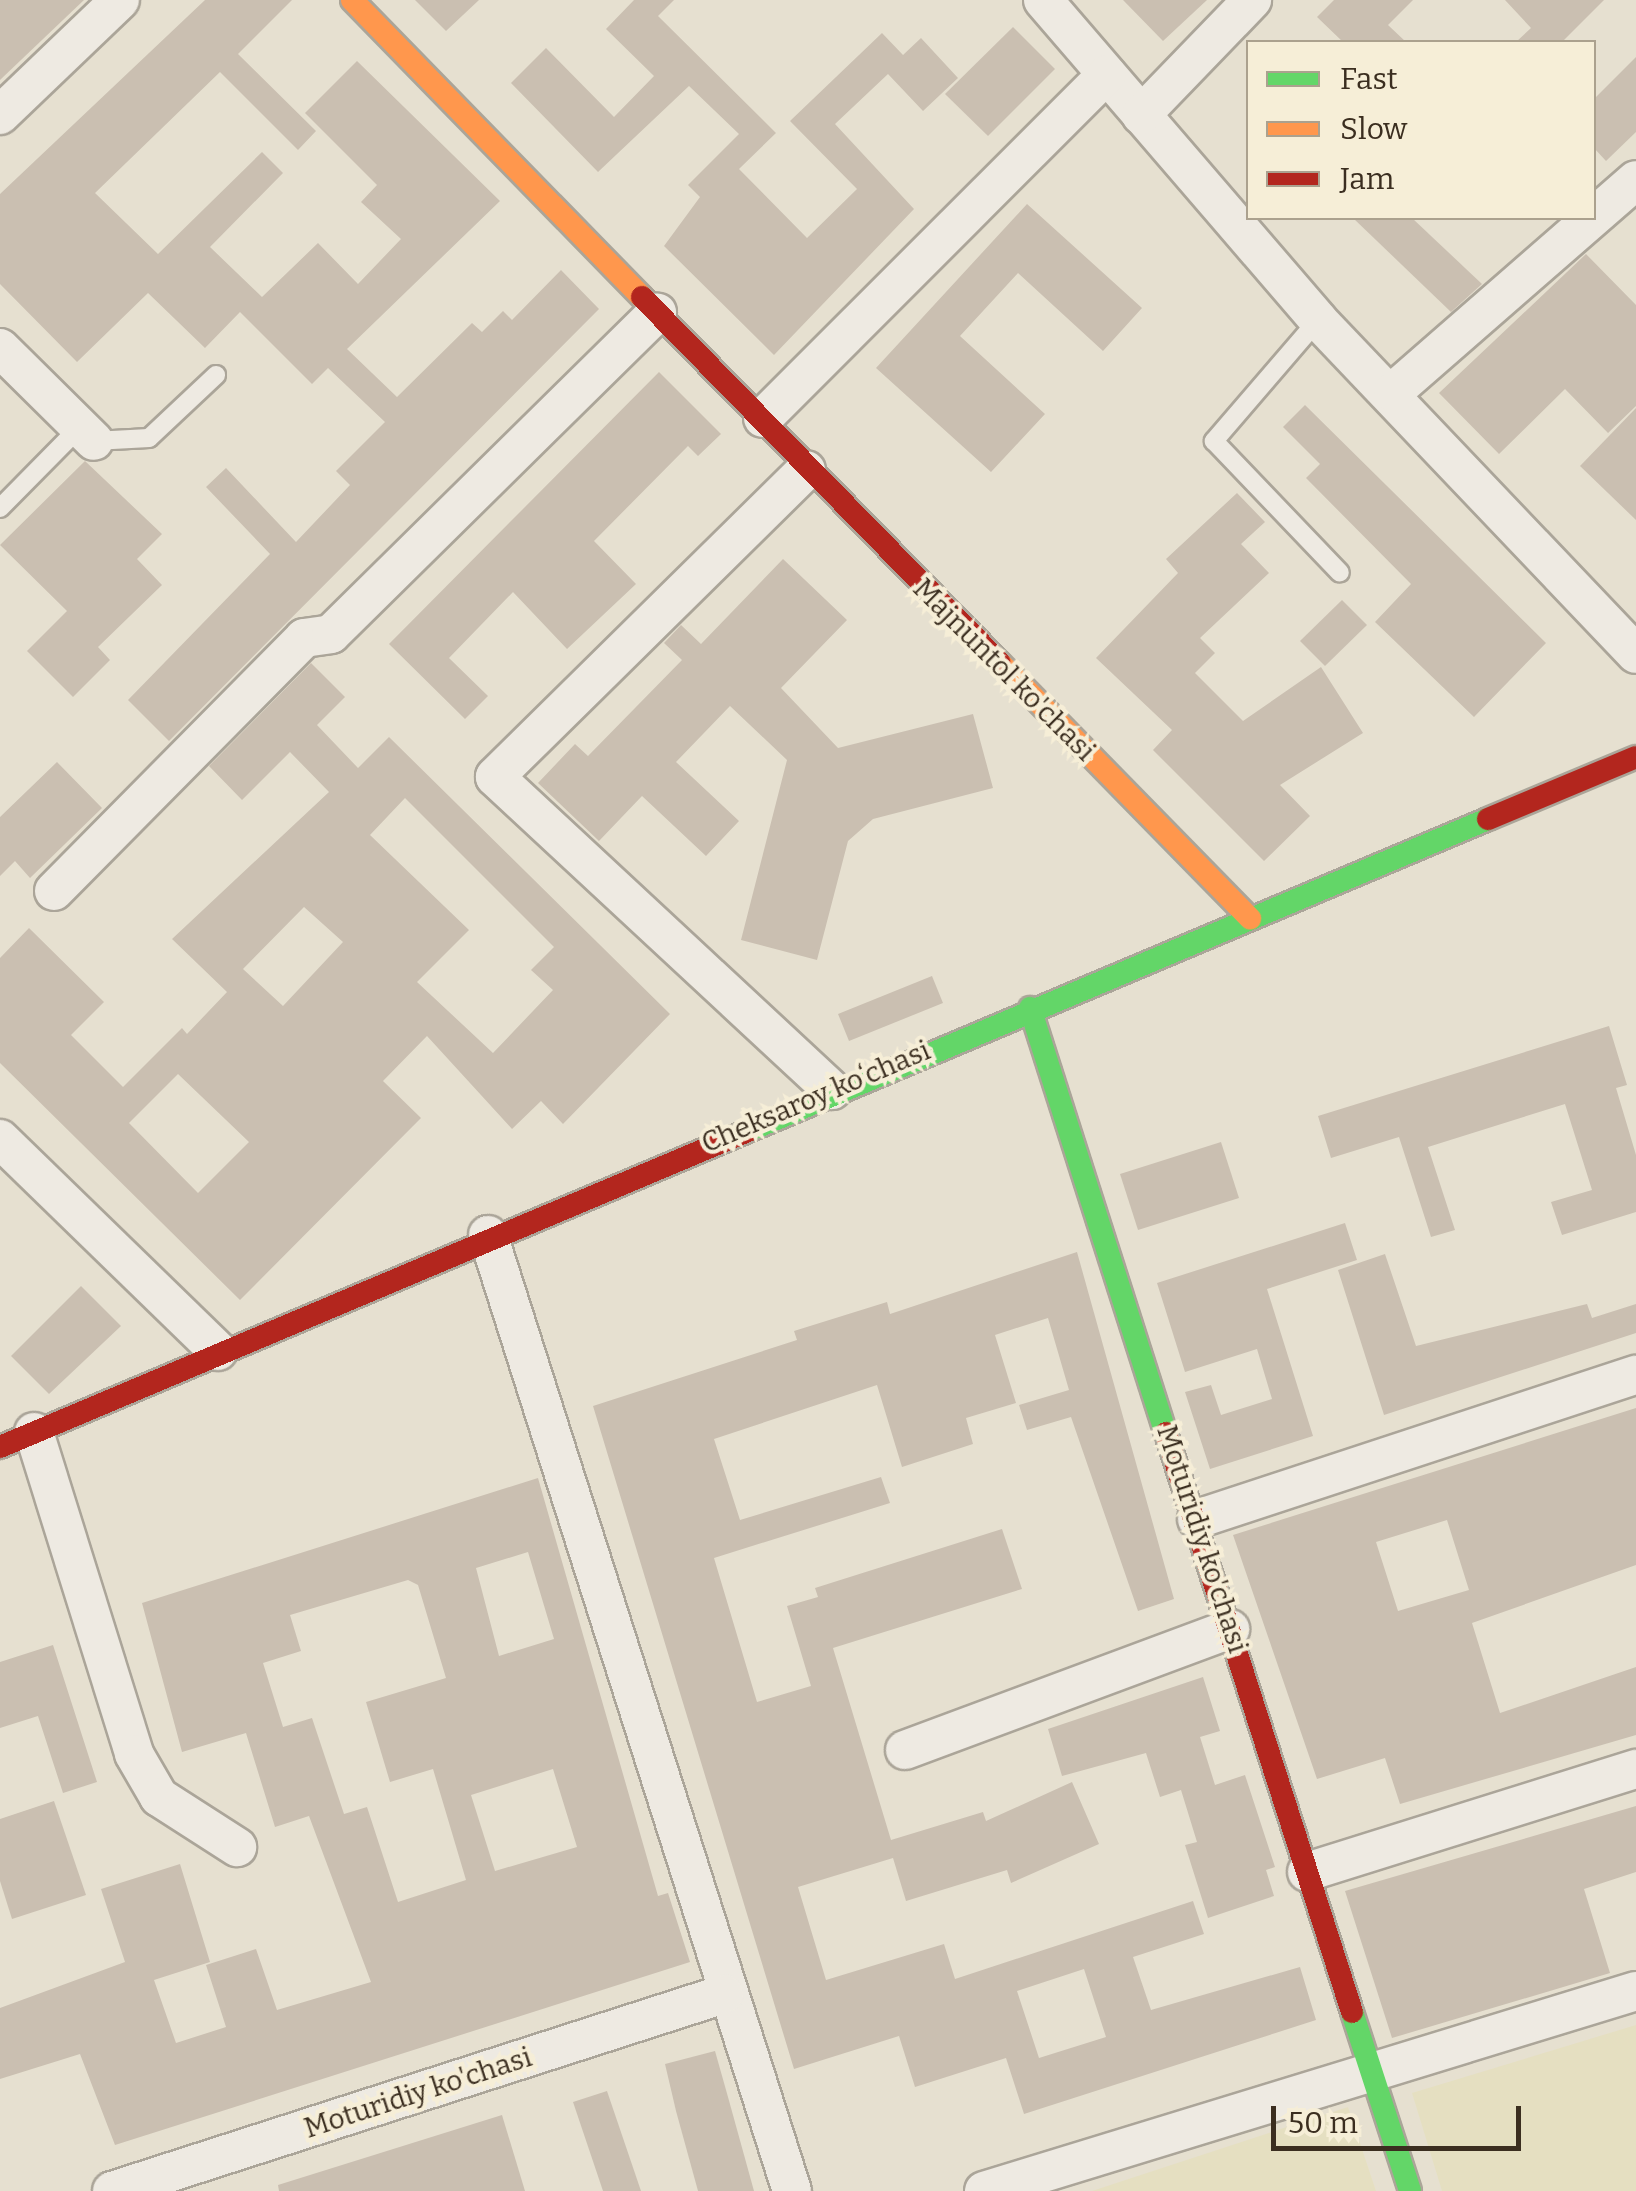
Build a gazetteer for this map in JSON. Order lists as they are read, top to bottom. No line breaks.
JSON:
{"streets":{"street":["Majnuntol ko'chasi","Cheksaroy koʻchasi","Moturidiy ko'chasi"]},"crossings":[["Majnuntol ko'chasi","Cheksaroy koʻchasi"],["Cheksaroy koʻchasi","Moturidiy ko'chasi"]],"legend":["Fast","Slow","Jam"],"scale_bar":"50 m"}
